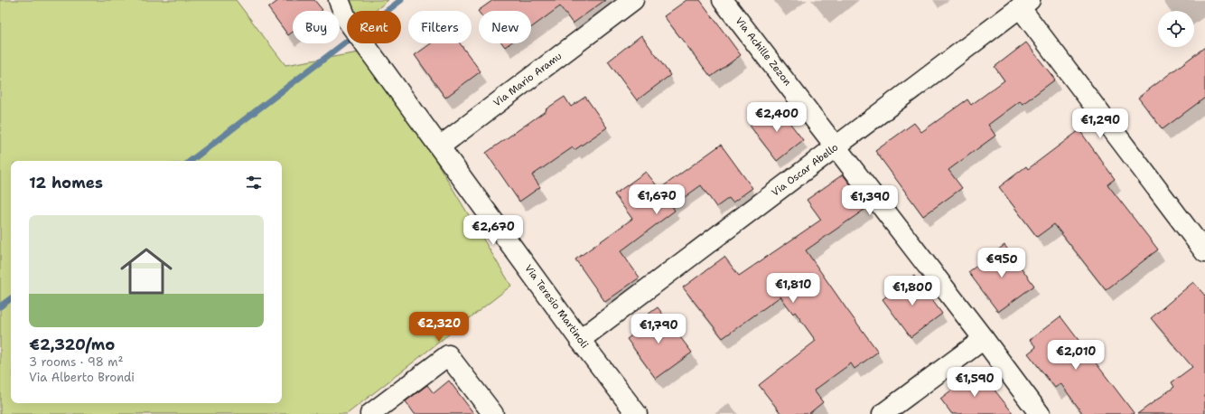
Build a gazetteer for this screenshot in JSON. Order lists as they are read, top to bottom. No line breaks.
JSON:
{"streets":{"street":["Via Achille Zezon","Via Mario Aramu","Via Oscar Abello","Via Teresio Martinoli"]},"crossings":[["Via Achille Zezon","Via Oscar Abello"],["Via Mario Aramu","Via Teresio Martinoli"],["Via Oscar Abello","Via Teresio Martinoli"]],"page":{"chip":["Buy","Rent","Filters","New"],"price":["€2,400","€1,290","€1,670","€1,390","€2,670","€950","€1,810","€1,800","€2,320","€1,790","€2,010","€1,590"],"heading":"12 homes","list":[{"name":"€2,320/mo","note":"3 rooms · 98 m² · Via Alberto Brondi"}]}}
